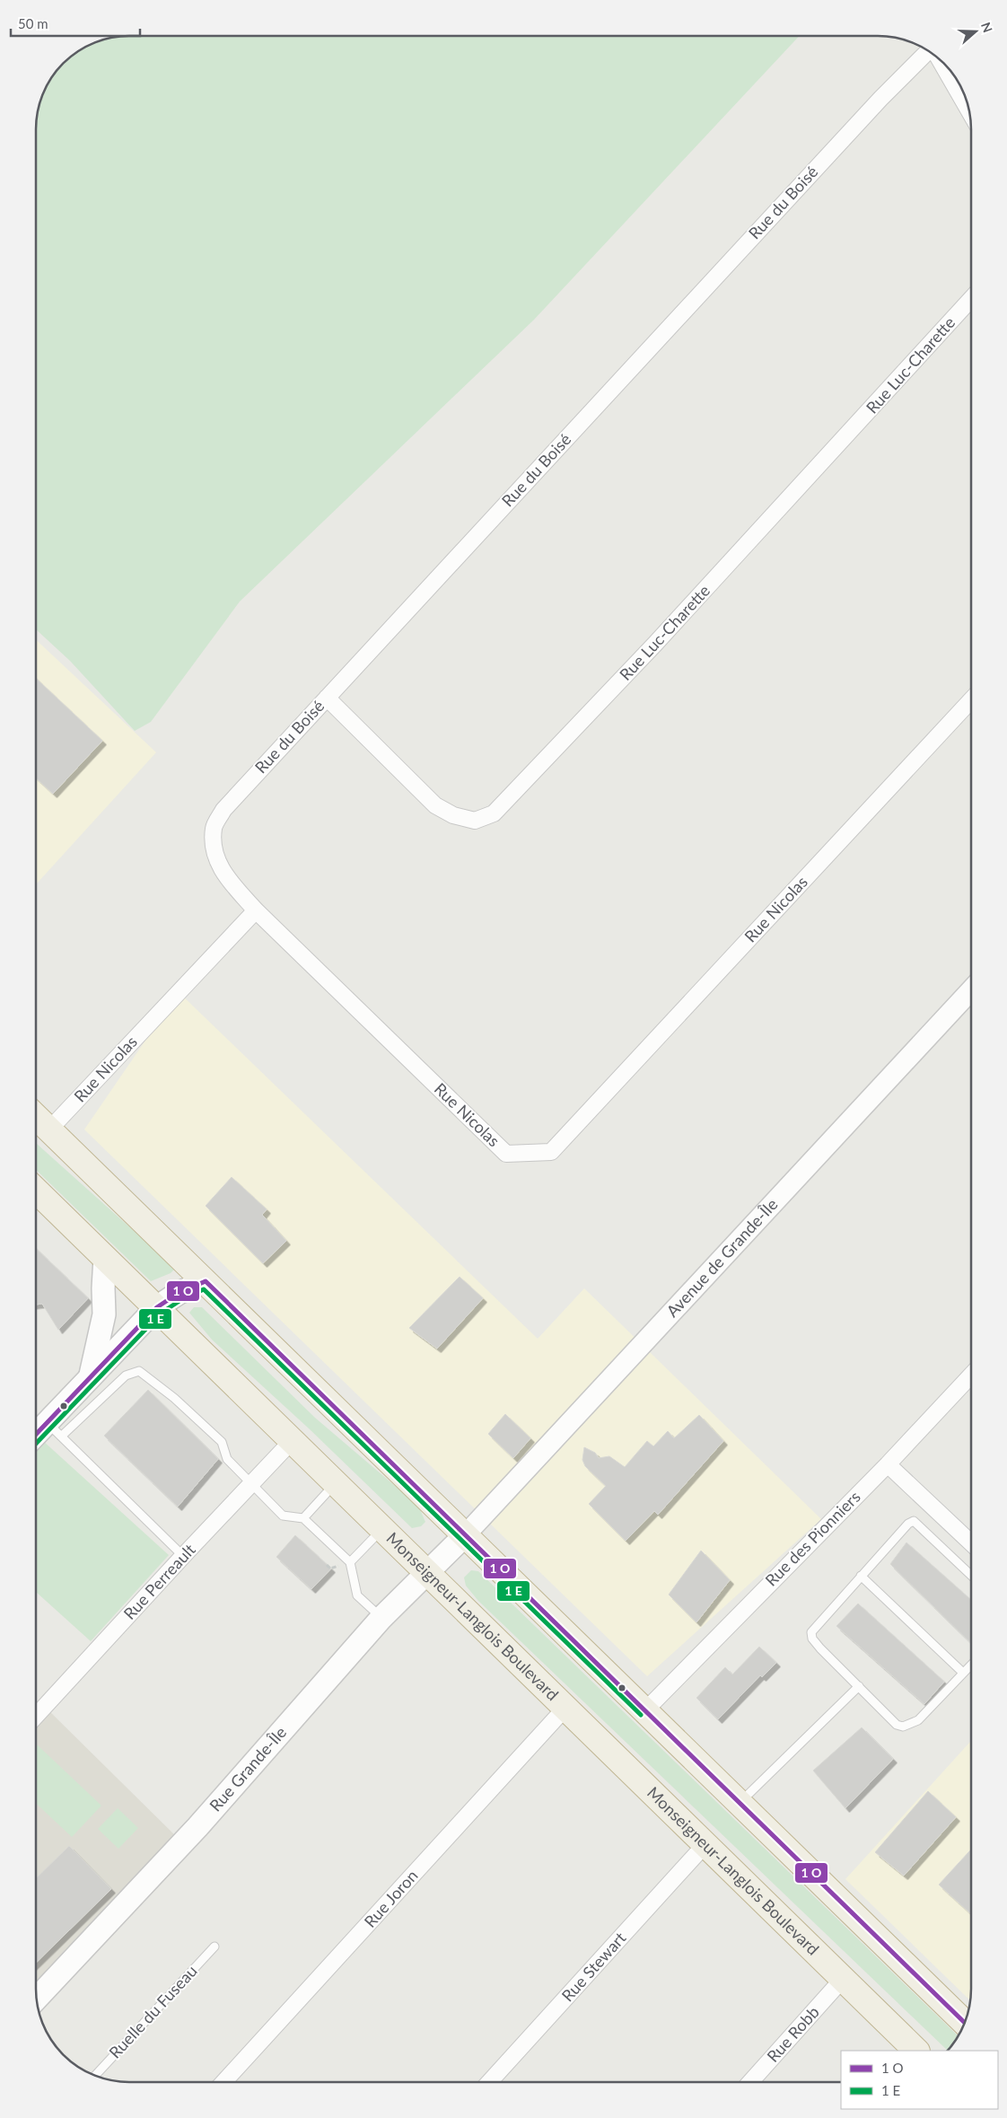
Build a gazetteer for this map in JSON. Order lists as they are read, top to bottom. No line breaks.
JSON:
{"streets":{"highway":["Monseigneur-Langlois Boulevard"],"main road":["Rue Grande-Île"],"street":["Rue du Boisé","Rue Luc-Charette","Rue Nicolas","Avenue de Grande-Île","Rue des Pionniers","Rue Perreault","Rue Joron","Rue Stewart","Rue Robb"],"lane":["Ruelle du Fuseau"]},"crossings":[["Rue du Boisé","Rue Luc-Charette"],["Rue du Boisé","Rue Nicolas"],["Avenue de Grande-Île","Rue Grande-Île"],["Rue Perreault","Monseigneur-Langlois Boulevard"],["Monseigneur-Langlois Boulevard","Rue Grande-Île"],["Monseigneur-Langlois Boulevard","Rue Joron"],["Monseigneur-Langlois Boulevard","Rue Stewart"],["Monseigneur-Langlois Boulevard","Rue Robb"]],"legend":["1 O","1 E"],"scale_bar":"50 m","north":"right"}
